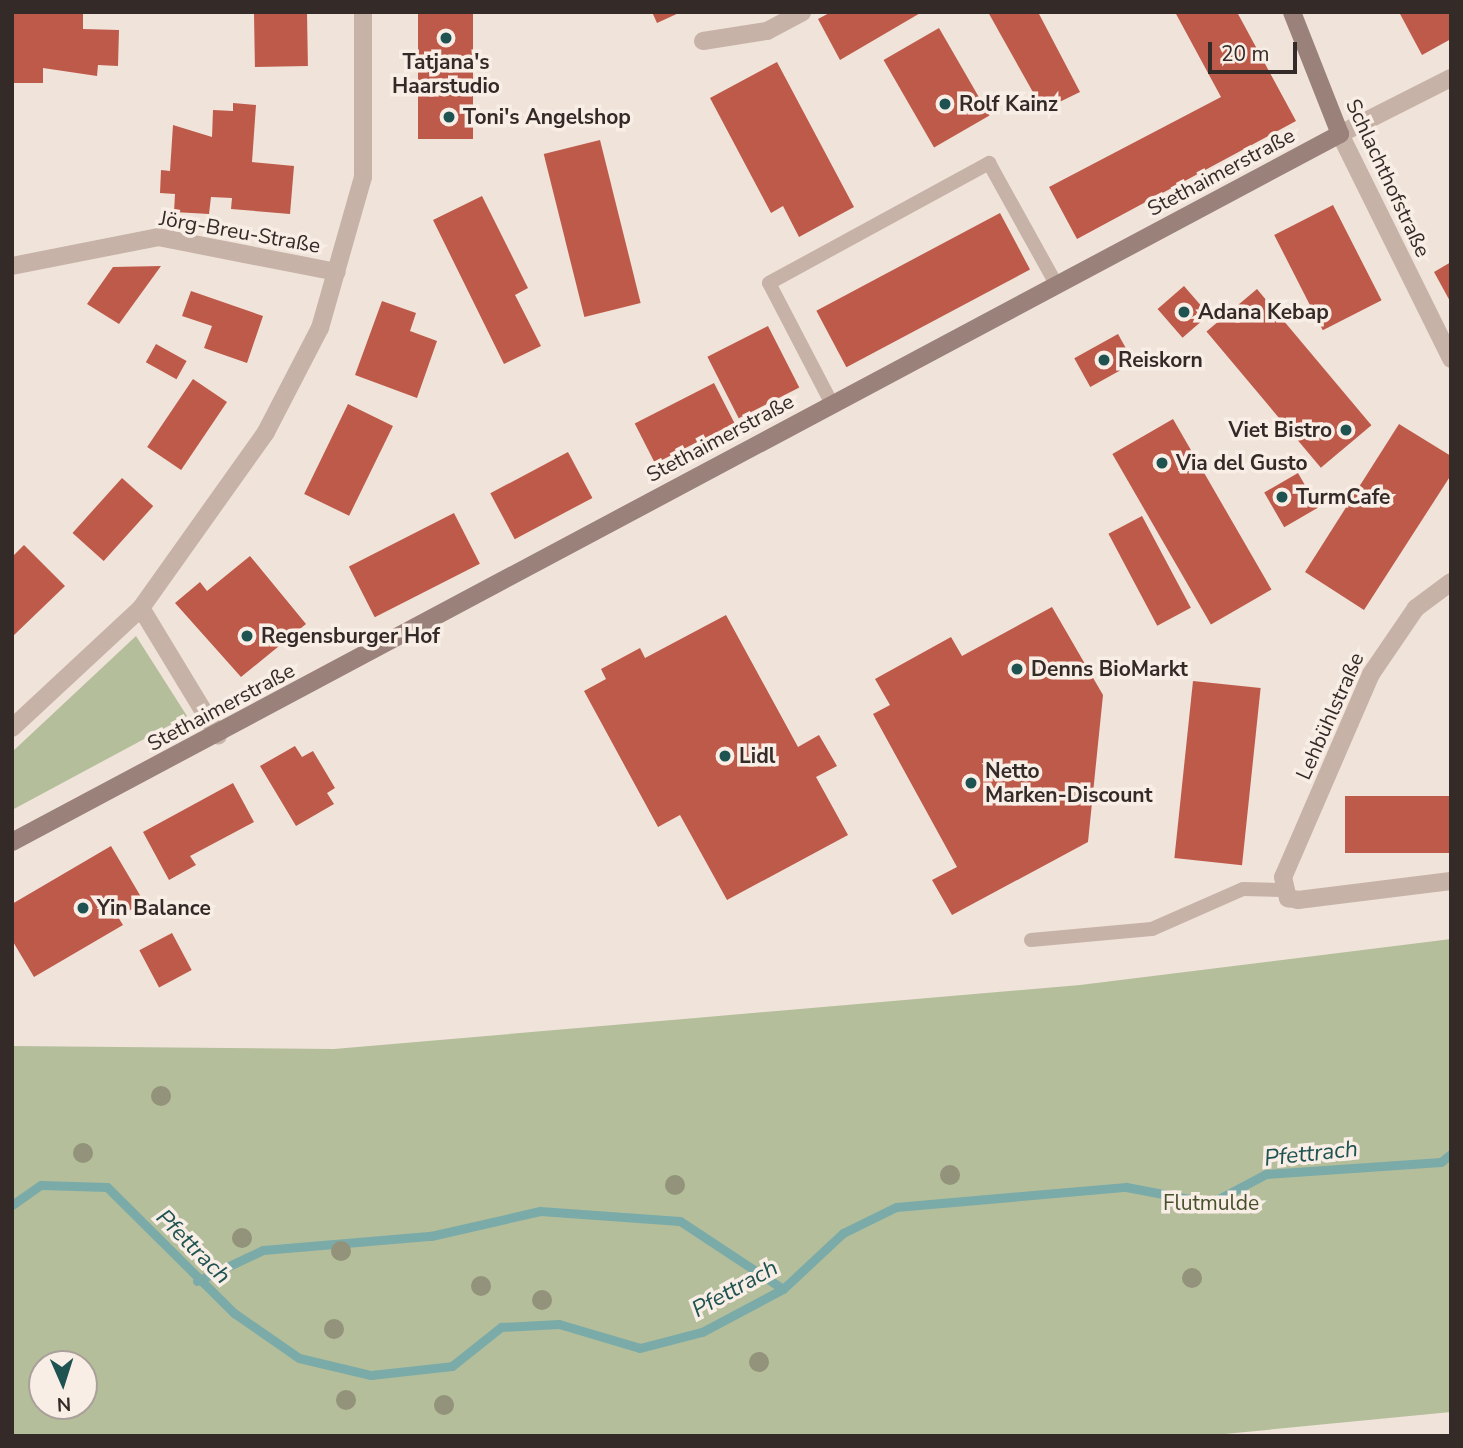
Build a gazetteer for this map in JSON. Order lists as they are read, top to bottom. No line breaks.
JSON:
{"streets":{"main road":["Stethaimerstraße","Schlachthofstraße"],"street":["Jörg-Breu-Straße","Lehbühlstraße"]},"crossings":[["Stethaimerstraße","Schlachthofstraße"]],"water":["Pfettrach"],"parks":["Flutmulde"],"places":["Tatjana's Haarstudio","Rolf Kainz","Toni's Angelshop","Adana Kebap","Reiskorn","Viet Bistro","Via del Gusto","TurmCafe","Regensburger Hof","Denns BioMarkt","Lidl","Netto Marken-Discount","Yin Balance"],"scale_bar":"20 m","north":"bottom"}
